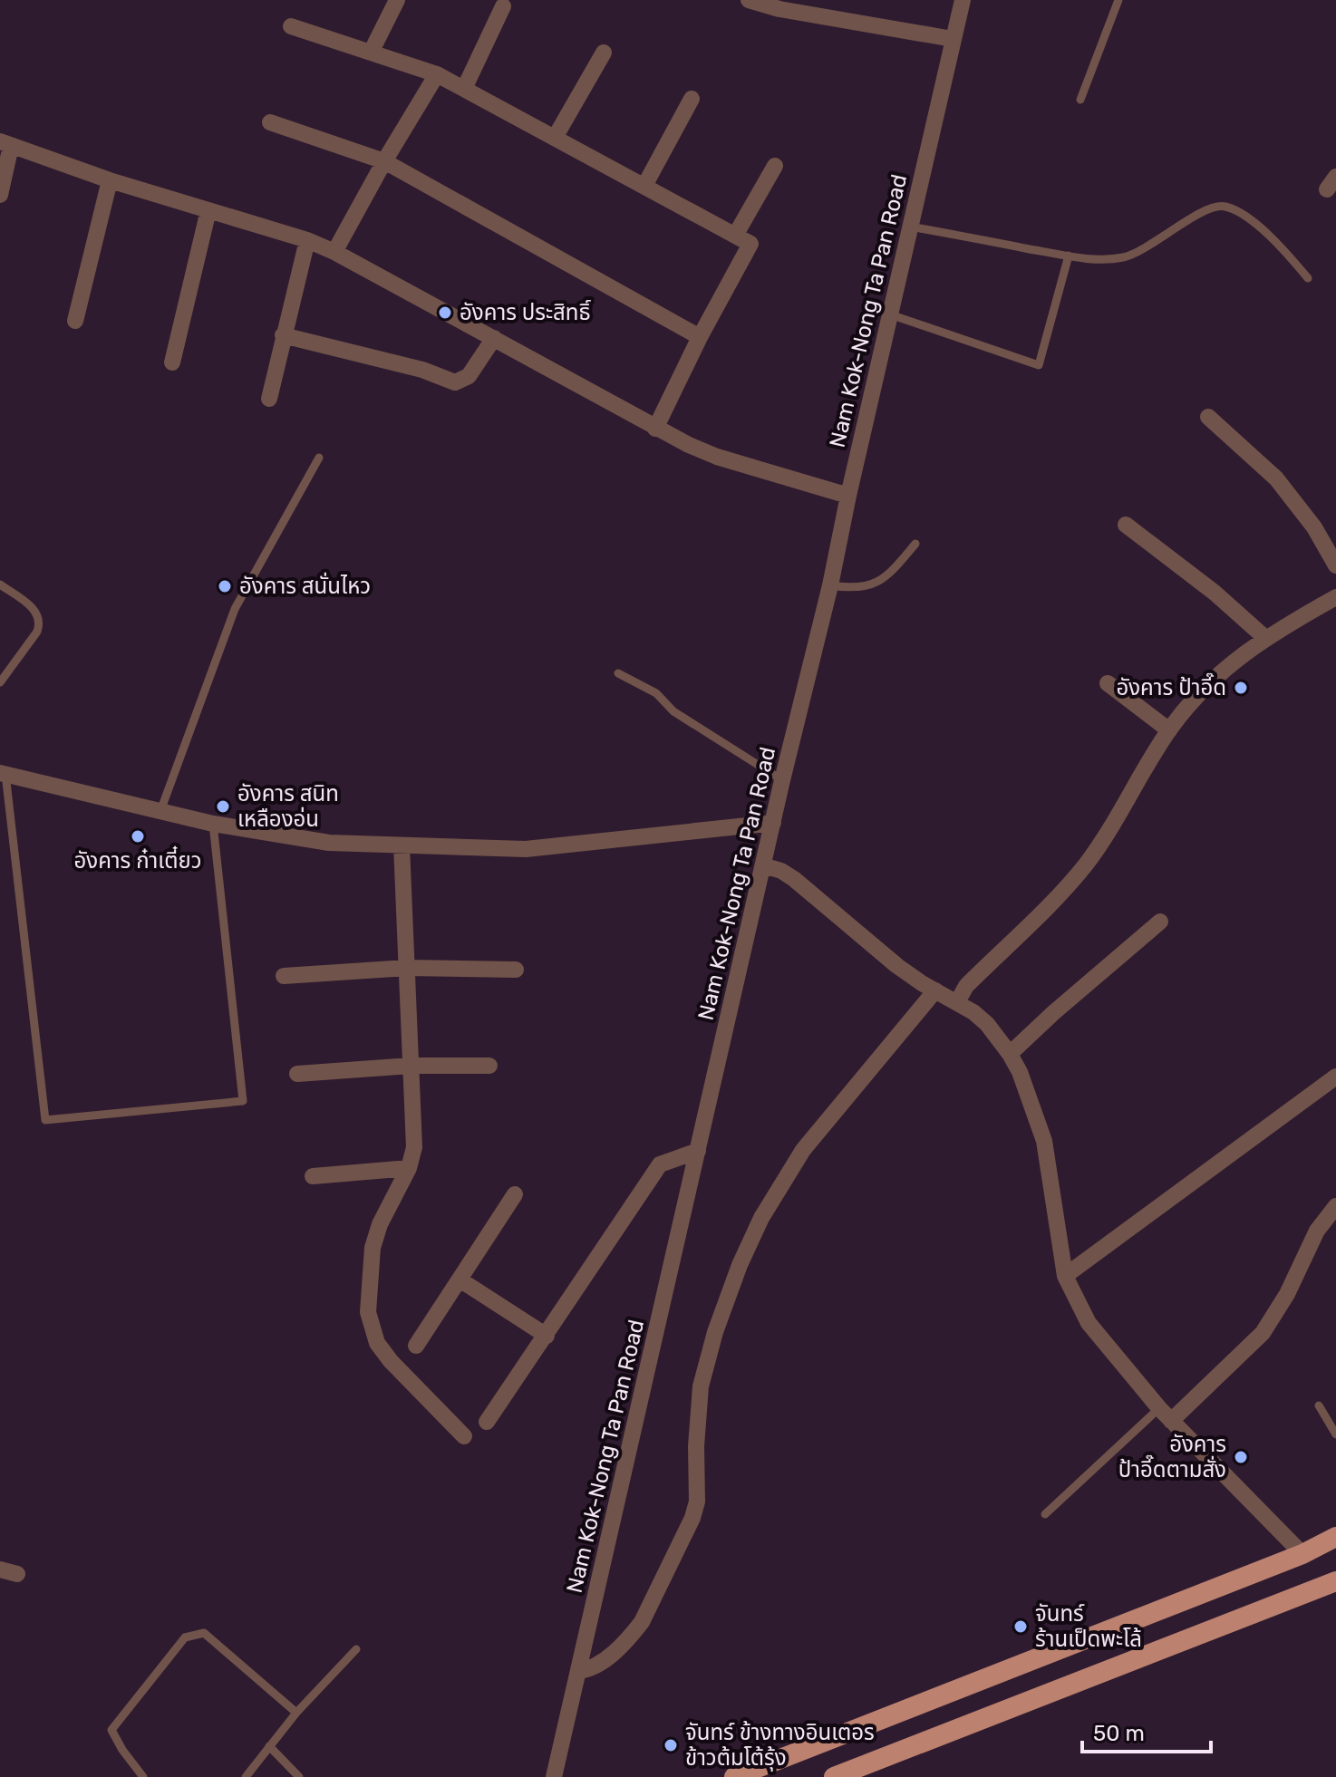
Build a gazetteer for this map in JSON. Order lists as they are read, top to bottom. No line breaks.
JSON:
{"streets":{"street":["Nam Kok-Nong Ta Pan Road"]},"places":["อังคาร ประสิทธิ์","อังคาร สนั่นไหว","อังคาร ป้าอี๊ด","อังคาร สนิท เหลืองอ่น","อังคาร ก๋าเตี๋ยว","อังคาร ป้าอี๊ดตามสั่ง","จันทร์ ร้านเป็ดพะโล้","จันทร์ ข้างทางอินเตอร ข้าวต้มโต้รุ้ง"],"scale_bar":"50 m"}
